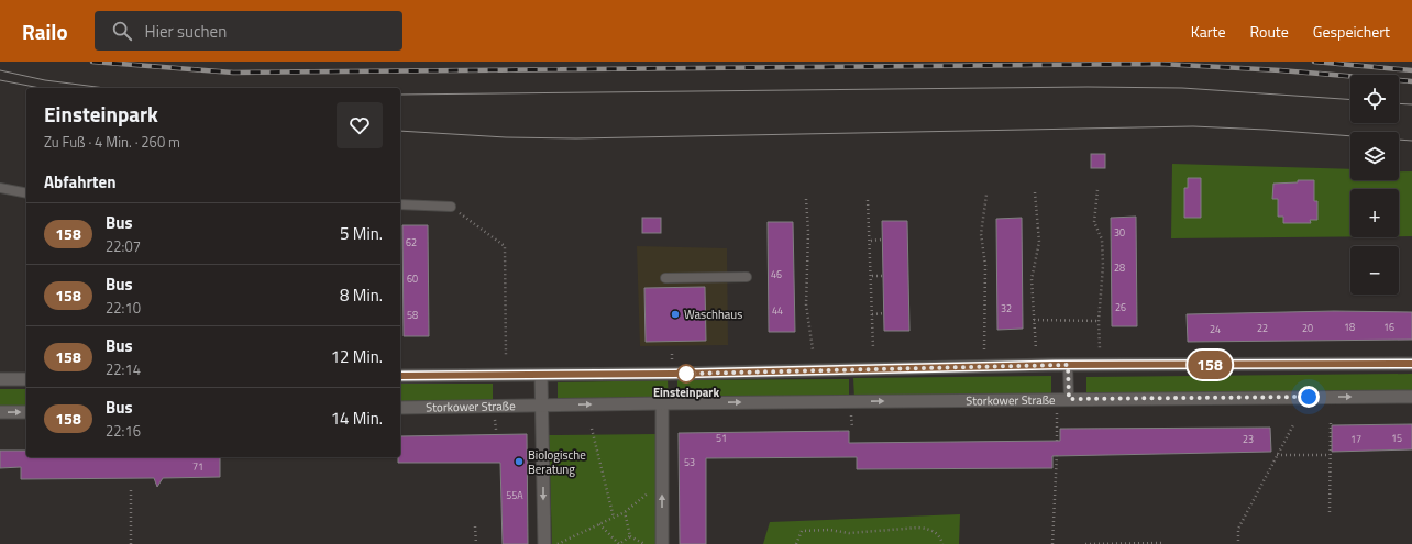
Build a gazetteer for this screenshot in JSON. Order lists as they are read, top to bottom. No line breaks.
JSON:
{"streets":{"street":["Storkower Straße"]},"places":["Waschhaus","Einsteinpark","Biologische Beratung"],"lines":["bus line 158"],"house_numbers":["30","62","28","46","60","26","32","44","58","18","16","22","20","24","51","15","23","17","53","71","55A"],"page":{"header":"Railo","search":"Hier suchen","nav":["Karte","Route","Gespeichert"],"on_map":"158","map_buttons":["+","−"],"heading":[["Einsteinpark","Zu Fuß · 4 Min. · 260 m"],"Abfahrten"],"list":[{"mark":"158","name":"Bus","note":"22:07","value":"5 Min."},{"mark":"158","name":"Bus","note":"22:10","value":"8 Min."},{"mark":"158","name":"Bus","note":"22:14","value":"12 Min."},{"mark":"158","name":"Bus","note":"22:16","value":"14 Min."}]}}
